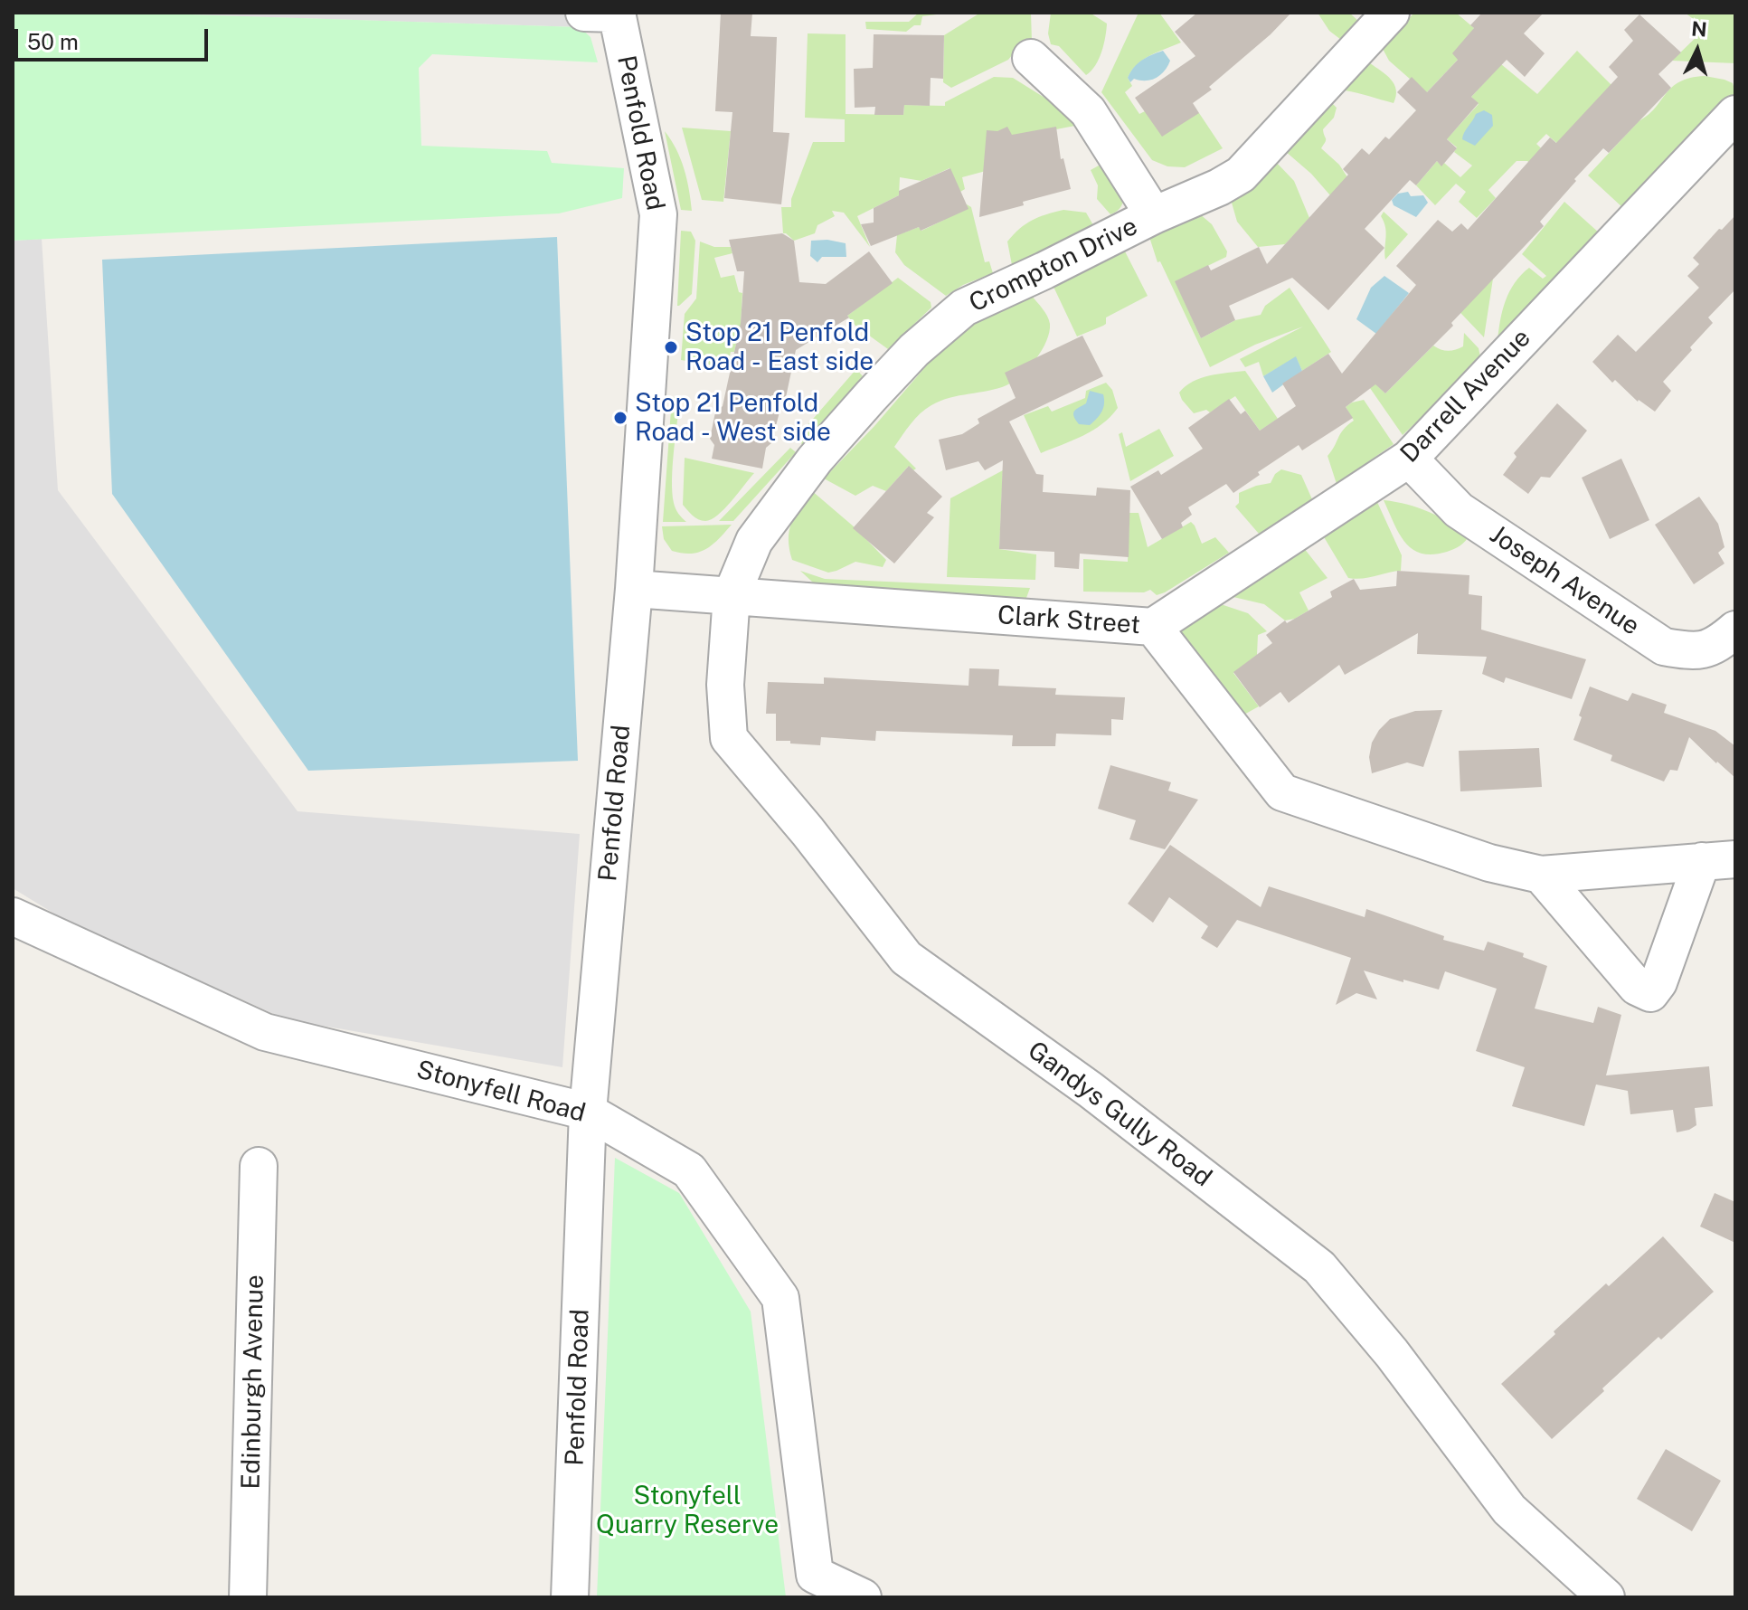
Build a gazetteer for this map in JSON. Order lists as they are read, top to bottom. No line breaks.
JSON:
{"streets":{"street":["Penfold Road","Crompton Drive","Darrell Avenue","Joseph Avenue","Clark Street","Stonyfell Road","Gandys Gully Road","Edinburgh Avenue"]},"crossings":[["Penfold Road","Clark Street"],["Penfold Road","Stonyfell Road"],["Crompton Drive","Clark Street"],["Crompton Drive","Gandys Gully Road"],["Darrell Avenue","Joseph Avenue"],["Darrell Avenue","Clark Street"],["Clark Street","Gandys Gully Road"]],"parks":["Stonyfell Quarry Reserve"],"places":["Stop 21 Penfold Road - East side","Stop 21 Penfold Road - West side"],"scale_bar":"50 m","north":"top"}
